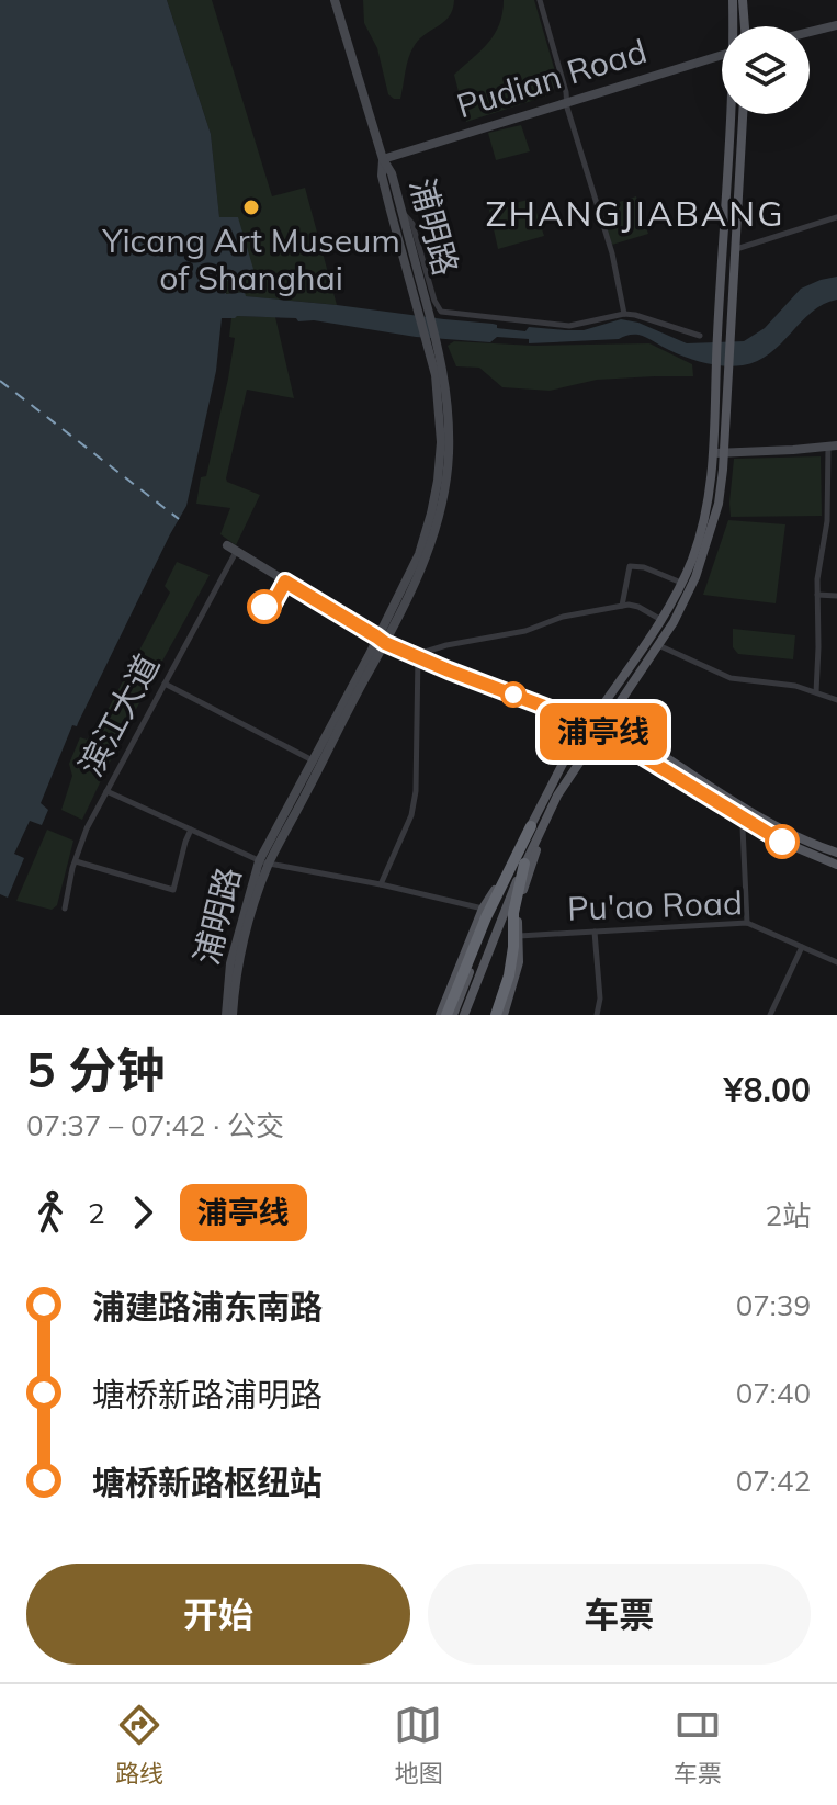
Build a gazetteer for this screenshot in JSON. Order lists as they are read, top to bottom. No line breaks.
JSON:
{"streets":{"main road":["Pudian Road","浦明路"],"street":["滨江大道","Pu'ao Road"]},"crossings":[["Pudian Road","浦明路"]],"districts":["ZHANGJIABANG"],"places":["Yicang Art Museum of Shanghai"],"lines":["bus line 浦亭线"],"page":{"on_map":"浦亭线","heading":["5 分钟","07:37 – 07:42 · 公交","¥8.00"],"legs":["2","浦亭线","2站"],"list":[{"name":"浦建路浦东南路","value":"07:39"},{"name":"塘桥新路浦明路","value":"07:40"},{"name":"塘桥新路枢纽站","value":"07:42"}],"buttons":["开始","车票"],"tabs":["路线","地图","车票"]}}
